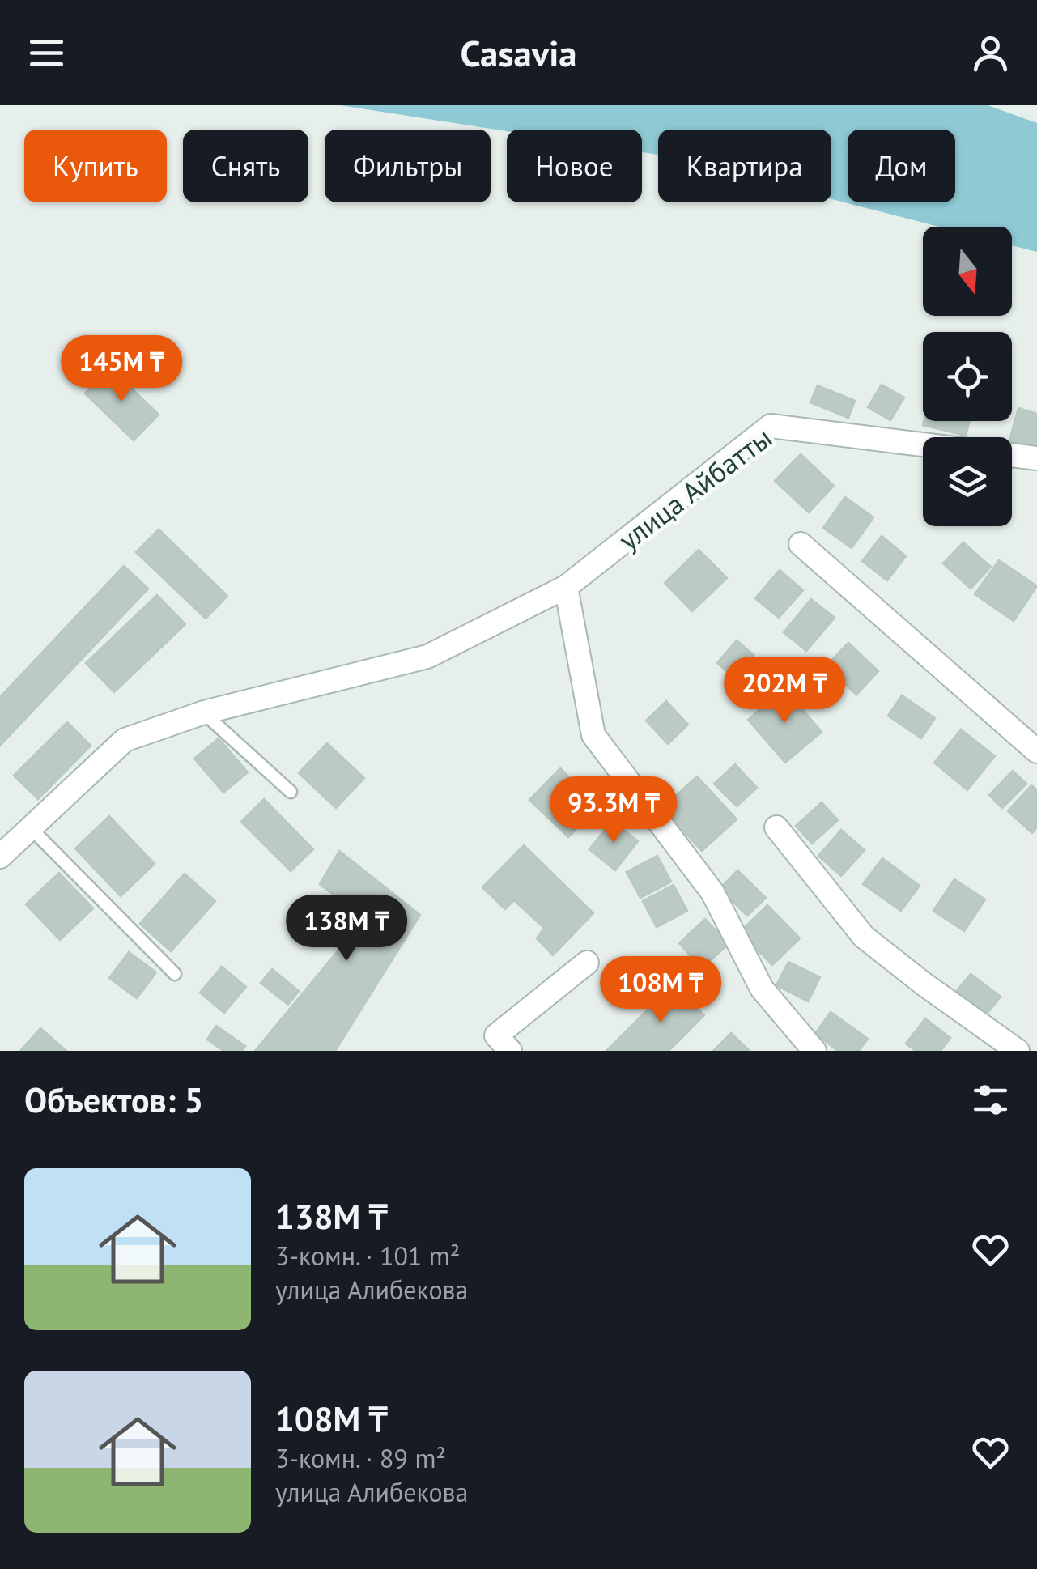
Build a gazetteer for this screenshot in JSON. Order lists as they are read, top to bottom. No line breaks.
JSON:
{"streets":{"street":["улица Айбатты"]},"north":"bottom","page":{"header":"Casavia","chip":["Купить","Снять","Фильтры","Новое","Квартира","Дом"],"price":["145M ₸","202M ₸","93.3M ₸","138M ₸","108M ₸"],"heading":"Объектов: 5","list":[{"name":"138M ₸","note":"3-комн. · 101 m² · улица Алибекова"},{"name":"108M ₸","note":"3-комн. · 89 m² · улица Алибекова"}]}}
